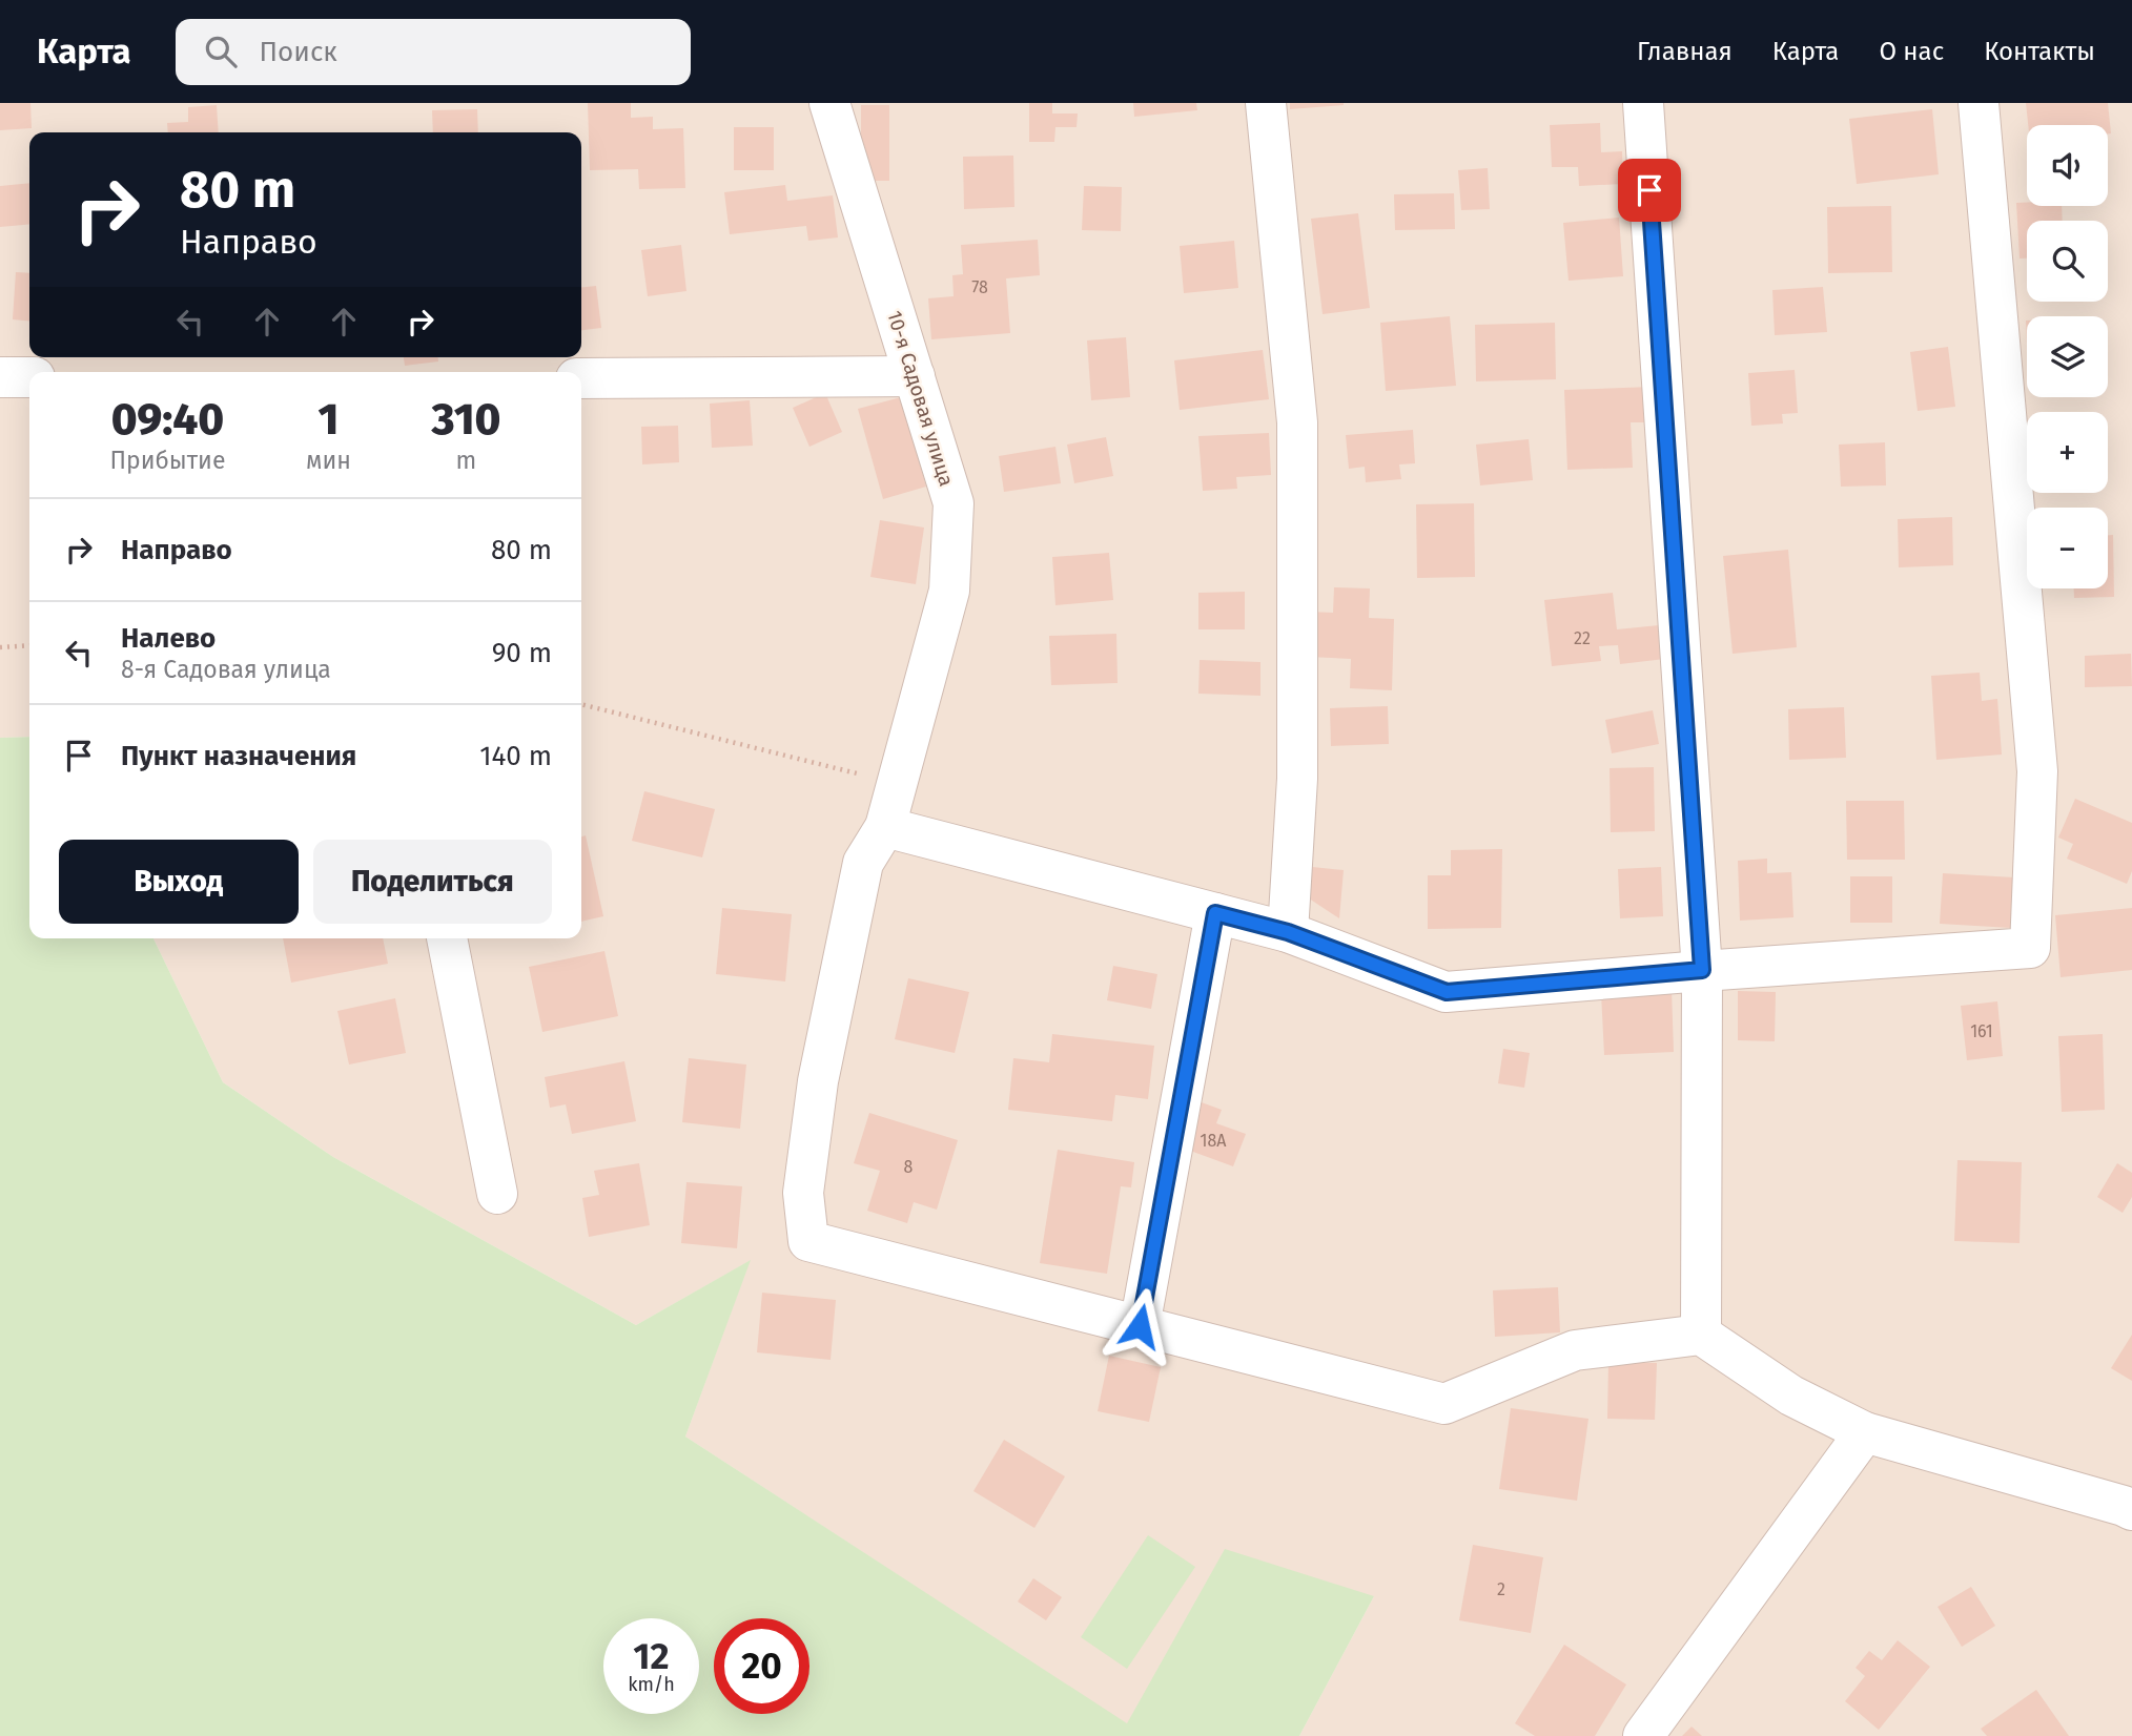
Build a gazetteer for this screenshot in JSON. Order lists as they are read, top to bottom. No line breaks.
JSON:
{"streets":{"street":["10-я Садовая улица"]},"house_numbers":["78","22","161","18А","8","2"],"page":{"header":"Карта","search":"Поиск","nav":["Главная","Карта","О нас","Контакты"],"map_buttons":["+","−"],"turn":["80 m","Направо"],"eta":["09:40","Прибытие","1","мин","310","m"],"list":[{"name":"Направо","value":"80 m"},{"name":"Налево","note":"8-я Садовая улица","value":"90 m"},{"name":"Пункт назначения","value":"140 m"}],"buttons":["Выход","Поделиться"],"speed":"12 km/h","limit":"20"}}
